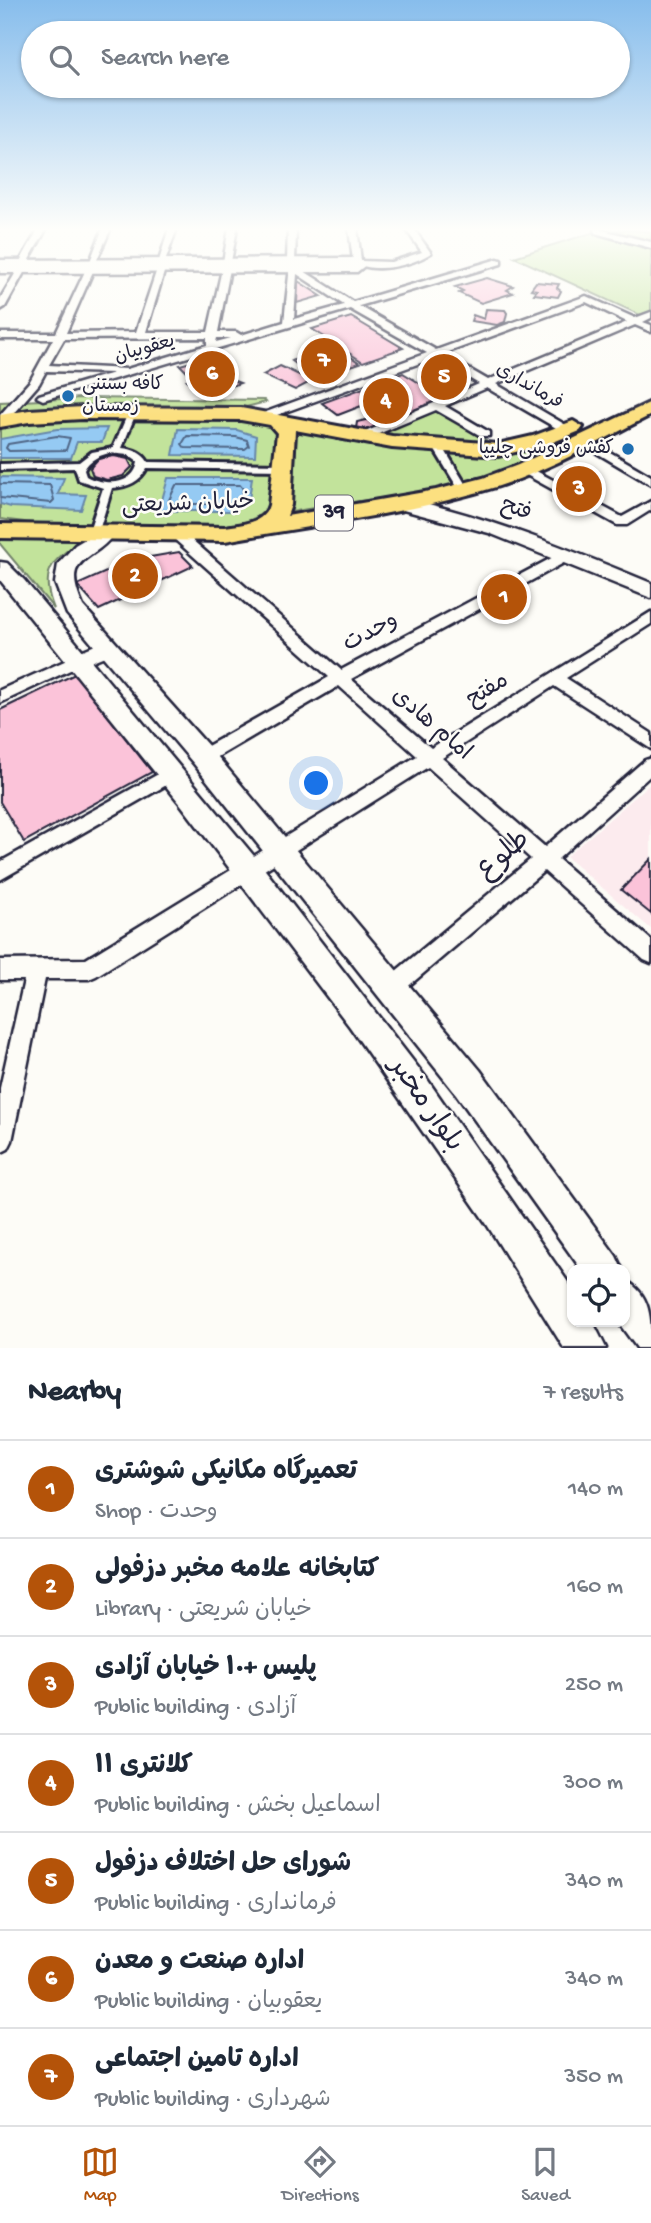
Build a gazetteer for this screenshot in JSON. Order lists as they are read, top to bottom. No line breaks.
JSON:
{"streets":{"main road":["خیابان شریعتی","فتح","39","بلوار مخبر"],"street":["یعقوبیان","فرمانداری","وحدت","مفتح","امام هادی","طلوع"]},"crossings":[["یعقوبیان","فرمانداری"],["فرمانداری","خیابان شریعتی"],["خیابان شریعتی","فتح"],["خیابان شریعتی","امام هادی"],["خیابان شریعتی","بلوار مخبر"],["فتح","وحدت"],["وحدت","امام هادی"],["وحدت","بلوار مخبر"],["مفتح","امام هادی"],["مفتح","بلوار مخبر"],["امام هادی","طلوع"],["طلوع","بلوار مخبر"]],"places":["کافه بستنی زمستان","کفش فروشی چلیپا"],"page":{"search":"Search here","pins":["7","6","5","4","3","2","1"],"heading":["Nearby","7 results"],"list":[{"mark":"1","name":"تعمیرگاه مکانیکی شوشتری","note":"Shop · وحدت","value":"140 m"},{"mark":"2","name":"کتابخانه علامه مخبر دزفولی","note":"Library · خیابان شریعتی","value":"160 m"},{"mark":"3","name":"پلیس +۱۰ خیابان آزادی","note":"Public building · آزادی","value":"250 m"},{"mark":"4","name":"کلانتری ۱۱","note":"Public building · اسماعیل بخش","value":"300 m"},{"mark":"5","name":"شورای حل اختلاف دزفول","note":"Public building · فرمانداری","value":"340 m"},{"mark":"6","name":"اداره صنعت و معدن","note":"Public building · یعقوبیان","value":"340 m"},{"mark":"7","name":"اداره تامین اجتماعی","note":"Public building · شهرداری","value":"350 m"}],"nav":["Map","Directions","Saved"]}}
